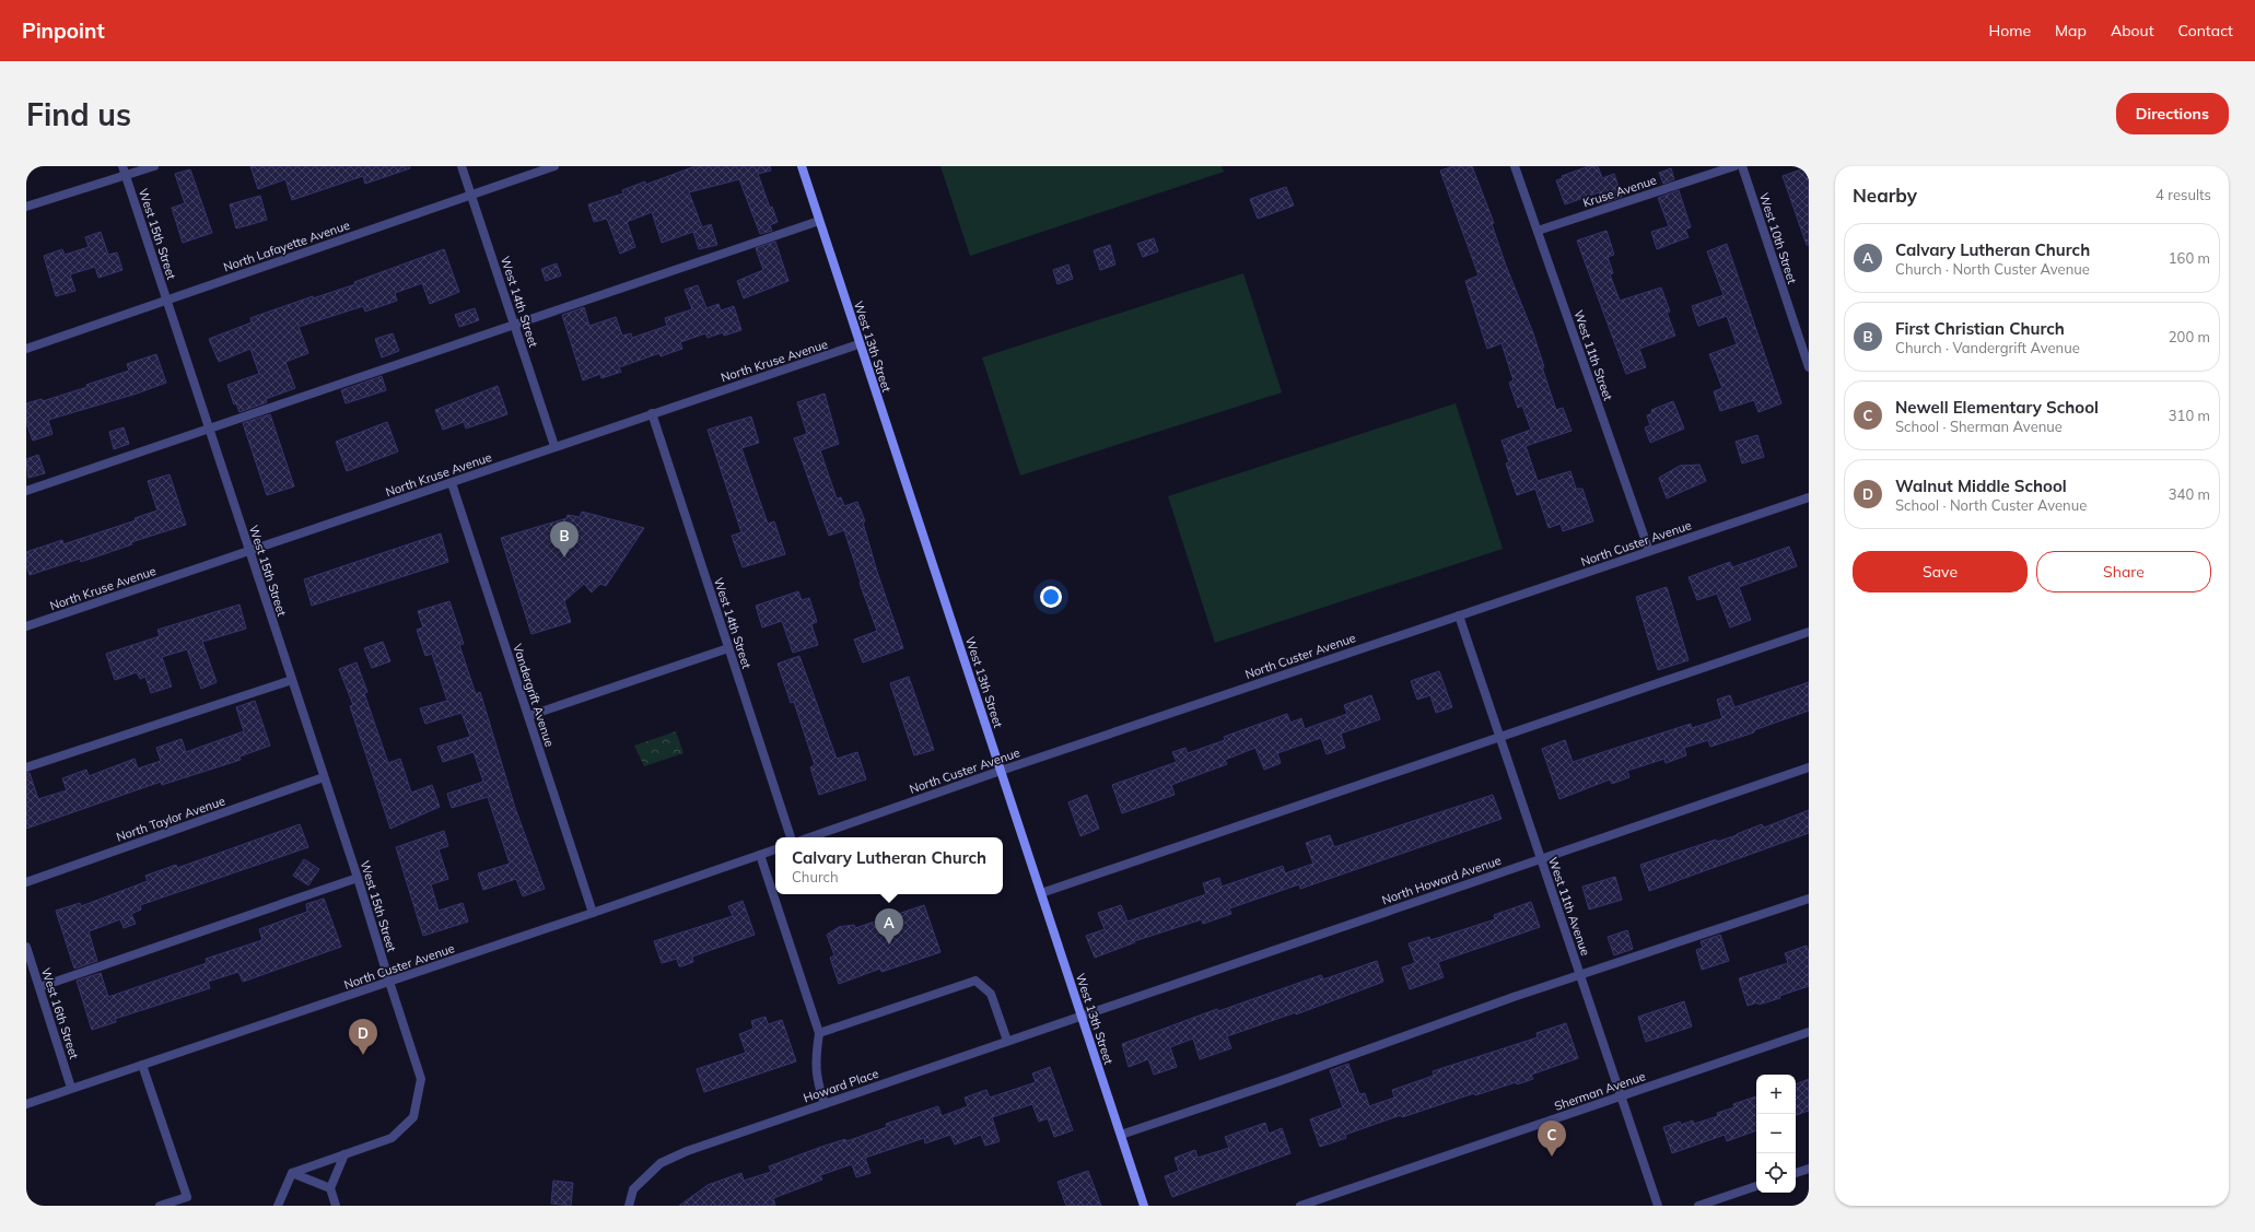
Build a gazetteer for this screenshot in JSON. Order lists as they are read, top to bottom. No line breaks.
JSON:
{"streets":{"main road":["West 13th Street"],"street":["Kruse Avenue","West 15th Street","West 10th Street","North Lafayette Avenue","West 14th Street","West 11th Street","North Kruse Avenue","North Custer Avenue","Vandergrift Avenue","North Taylor Avenue","North Howard Avenue","West 11th Avenue","West 16th Street","Howard Place","Sherman Avenue"]},"crossings":[["Kruse Avenue","West 11th Street"],["West 15th Street","North Lafayette Avenue"],["West 15th Street","North Kruse Avenue"],["West 15th Street","North Custer Avenue"],["West 15th Street","North Taylor Avenue"],["North Lafayette Avenue","West 14th Street"],["West 14th Street","North Kruse Avenue"],["West 13th Street","North Kruse Avenue"],["West 13th Street","North Custer Avenue"],["West 13th Street","North Howard Avenue"],["West 13th Street","Howard Place"],["West 11th Street","North Custer Avenue"],["North Kruse Avenue","Vandergrift Avenue"],["North Custer Avenue","Vandergrift Avenue"],["North Custer Avenue","West 11th Avenue"],["North Custer Avenue","West 16th Street"],["North Howard Avenue","West 11th Avenue"],["North Howard Avenue","Howard Place"],["West 11th Avenue","Sherman Avenue"]],"page":{"header":"Pinpoint","nav":["Home","Map","About","Contact"],"buttons":["Directions",["Save","Share"]],"title":"Find us","heading":["Nearby","4 results"],"list":[{"mark":"A","name":"Calvary Lutheran Church","note":"Church · North Custer Avenue","value":"160 m"},{"mark":"B","name":"First Christian Church","note":"Church · Vandergrift Avenue","value":"200 m"},{"mark":"C","name":"Newell Elementary School","note":"School · Sherman Avenue","value":"310 m"},{"mark":"D","name":"Walnut Middle School","note":"School · North Custer Avenue","value":"340 m"}],"pins":["B","A","D","C"],"popup":["Calvary Lutheran Church","Church"],"map_buttons":["+","−"]}}
